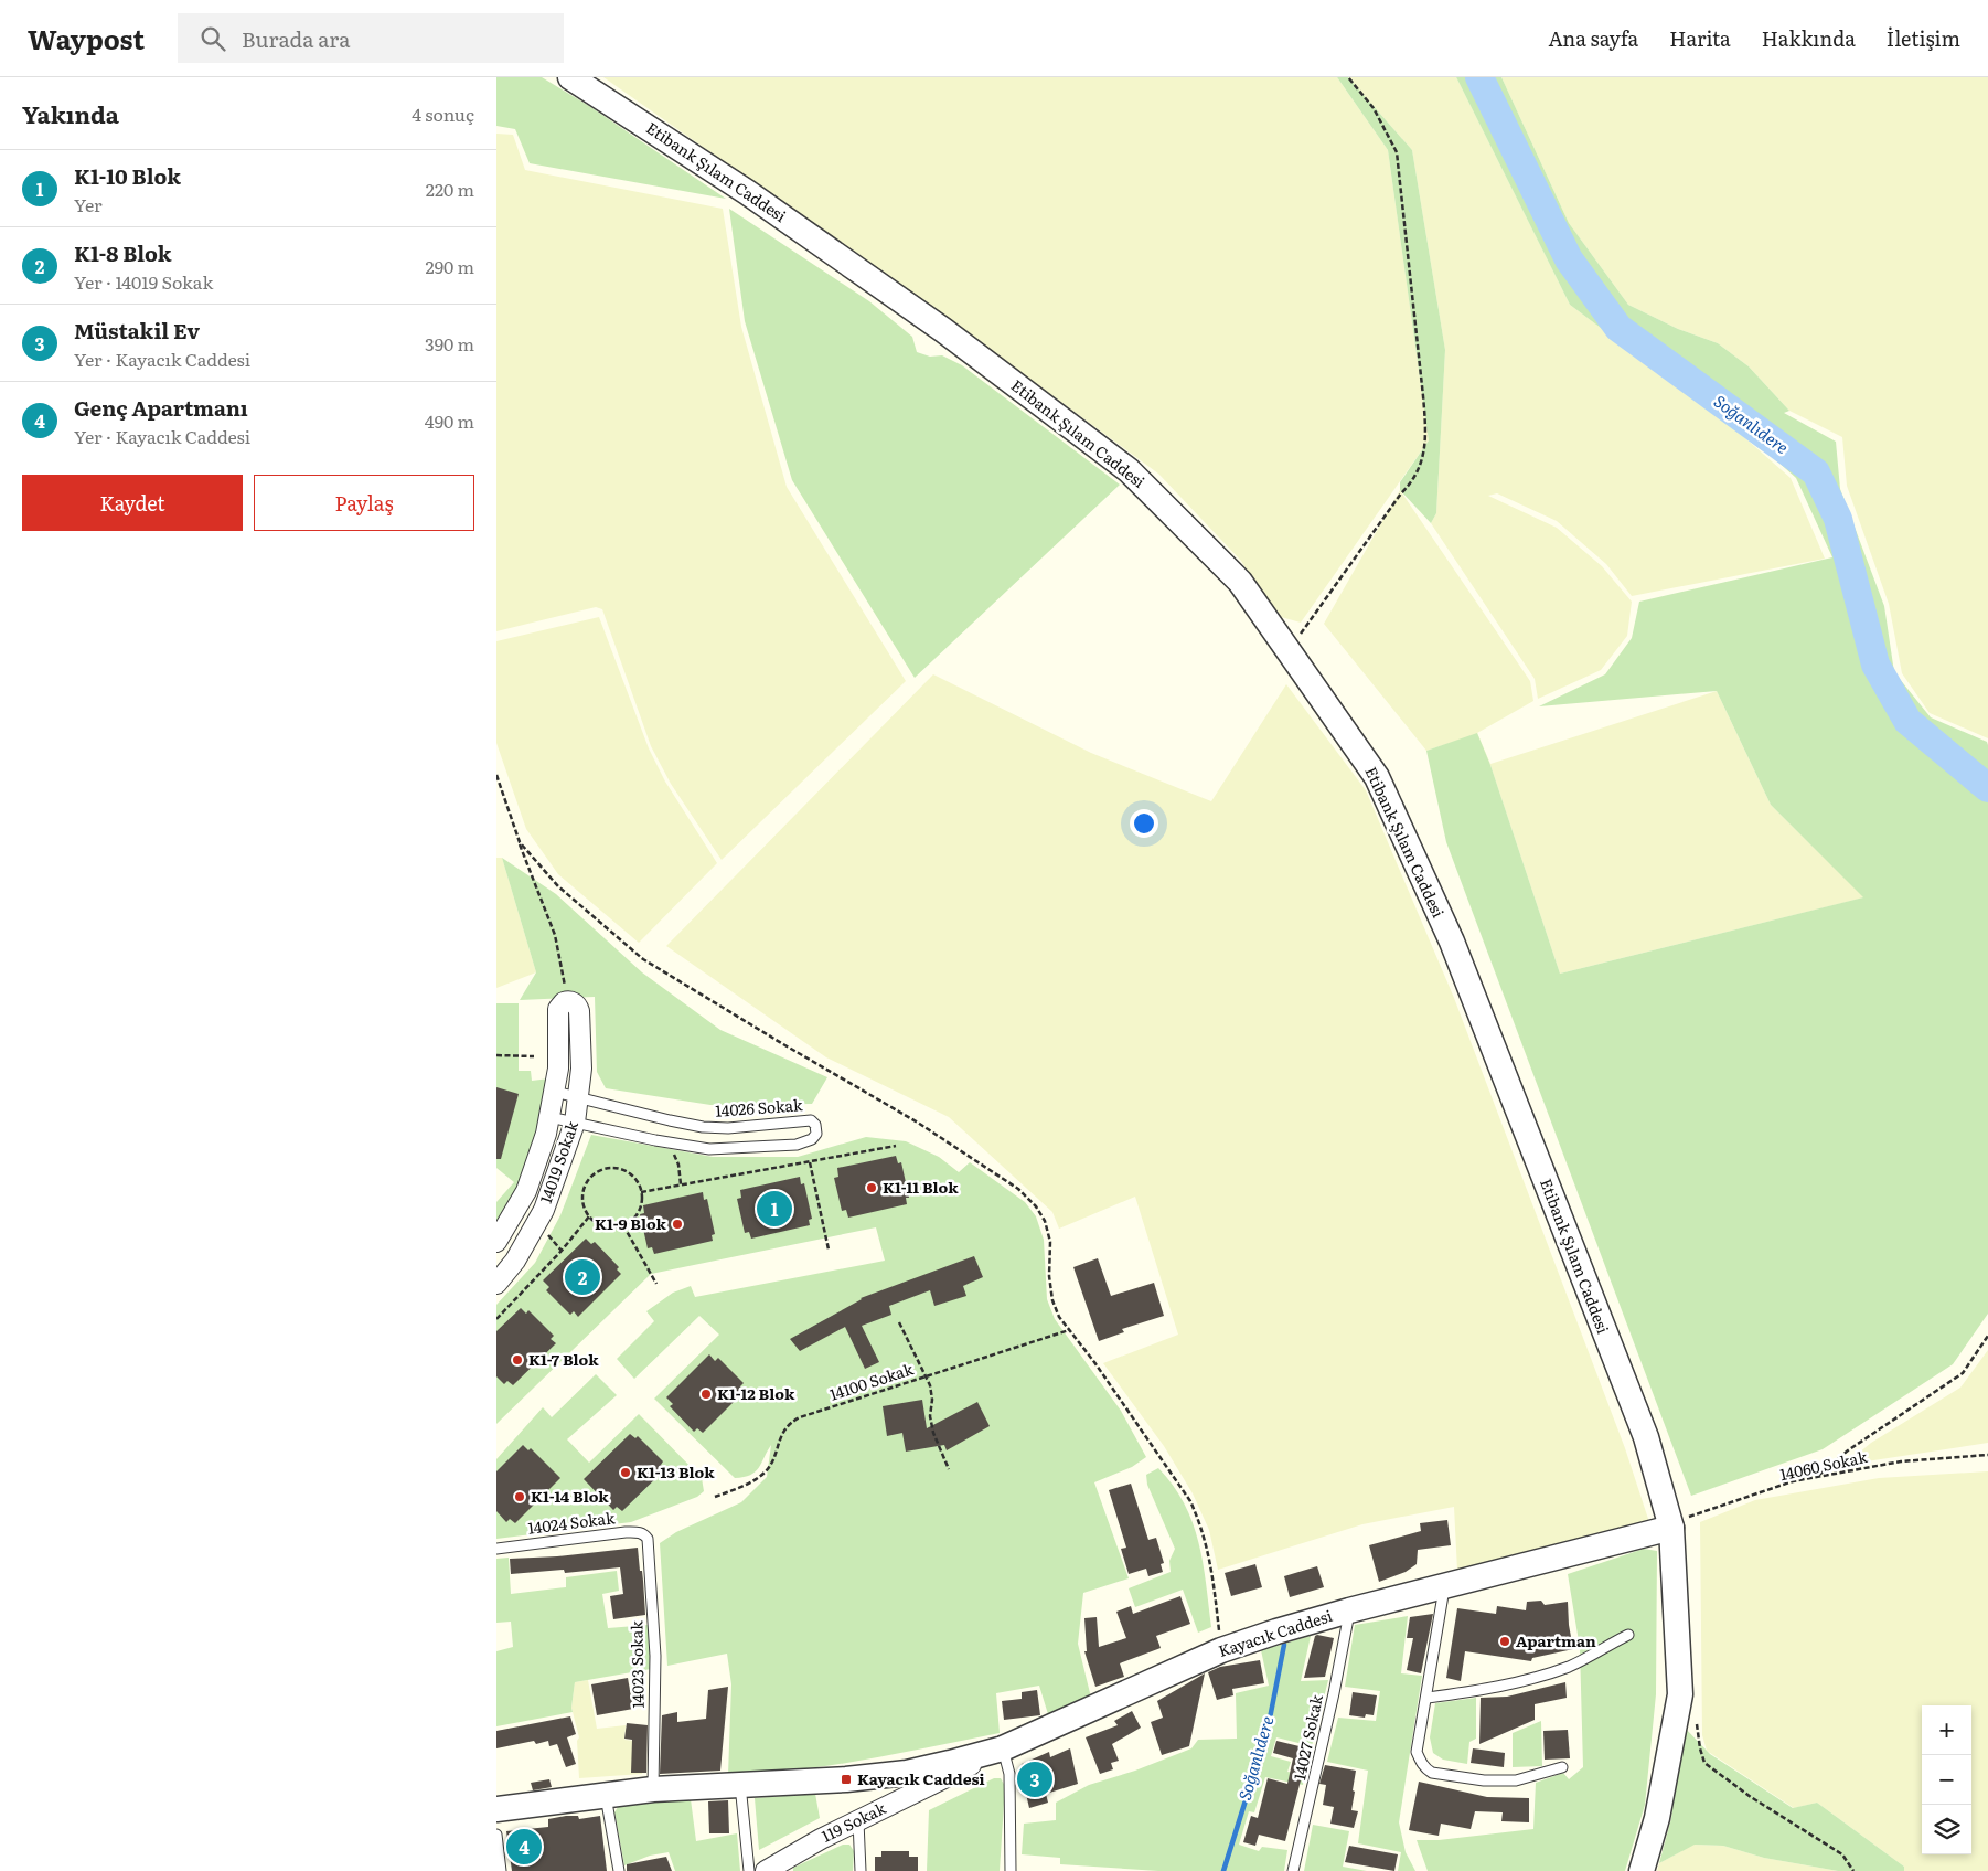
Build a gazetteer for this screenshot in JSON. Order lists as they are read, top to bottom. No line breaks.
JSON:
{"streets":{"street":["Etibank Şılam Caddesi","14019 Sokak","Kayacık Caddesi","119 Sokak"],"lane":["14026 Sokak","14024 Sokak","14023 Sokak","14027 Sokak"],"path":["14100 Sokak","14060 Sokak"]},"crossings":[["Etibank Şılam Caddesi","14060 Sokak"],["Etibank Şılam Caddesi","Kayacık Caddesi"],["14026 Sokak","14019 Sokak"],["14060 Sokak","Kayacık Caddesi"],["14024 Sokak","14023 Sokak"],["Kayacık Caddesi","14023 Sokak"],["Kayacık Caddesi","14027 Sokak"],["Kayacık Caddesi","119 Sokak"]],"water":["Soğanlıdere"],"places":{"other":["K1-11 Blok","K1-9 Blok","K1-7 Blok","K1-12 Blok","K1-13 Blok","K1-14 Blok","Apartman"],"transit":["Kayacık Caddesi"]},"page":{"header":"Waypost","search":"Burada ara","nav":["Ana sayfa","Harita","Hakkında","İletişim"],"heading":["Yakında","4 sonuç"],"list":[{"mark":"1","name":"K1-10 Blok","note":"Yer","value":"220 m"},{"mark":"2","name":"K1-8 Blok","note":"Yer · 14019 Sokak","value":"290 m"},{"mark":"3","name":"Müstakil Ev","note":"Yer · Kayacık Caddesi","value":"390 m"},{"mark":"4","name":"Genç Apartmanı","note":"Yer · Kayacık Caddesi","value":"490 m"}],"buttons":["Kaydet","Paylaş"],"pins":["1","2","3","4"],"map_buttons":["+","−"]}}
